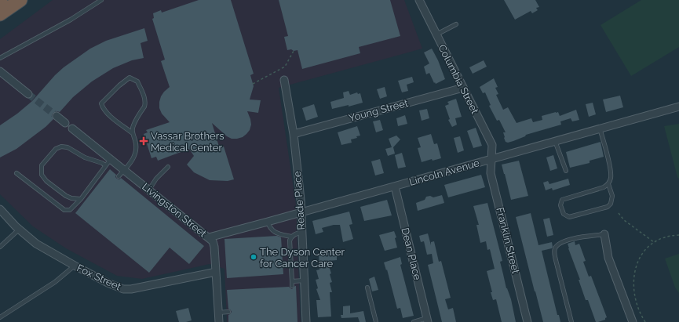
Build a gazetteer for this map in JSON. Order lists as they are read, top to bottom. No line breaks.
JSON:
{"streets":{"street":["Columbia Street","Young Street","Lincoln Avenue","Reade Place","Livingston Street","Franklin Street","Dean Place","Fox Street"]},"crossings":[["Columbia Street","Young Street"],["Columbia Street","Lincoln Avenue"],["Columbia Street","Franklin Street"],["Young Street","Reade Place"],["Lincoln Avenue","Reade Place"],["Lincoln Avenue","Livingston Street"],["Lincoln Avenue","Franklin Street"],["Lincoln Avenue","Dean Place"],["Livingston Street","Fox Street"]],"places":{"health":["Vassar Brothers Medical Center"],"other":["The Dyson Center for Cancer Care"]}}
